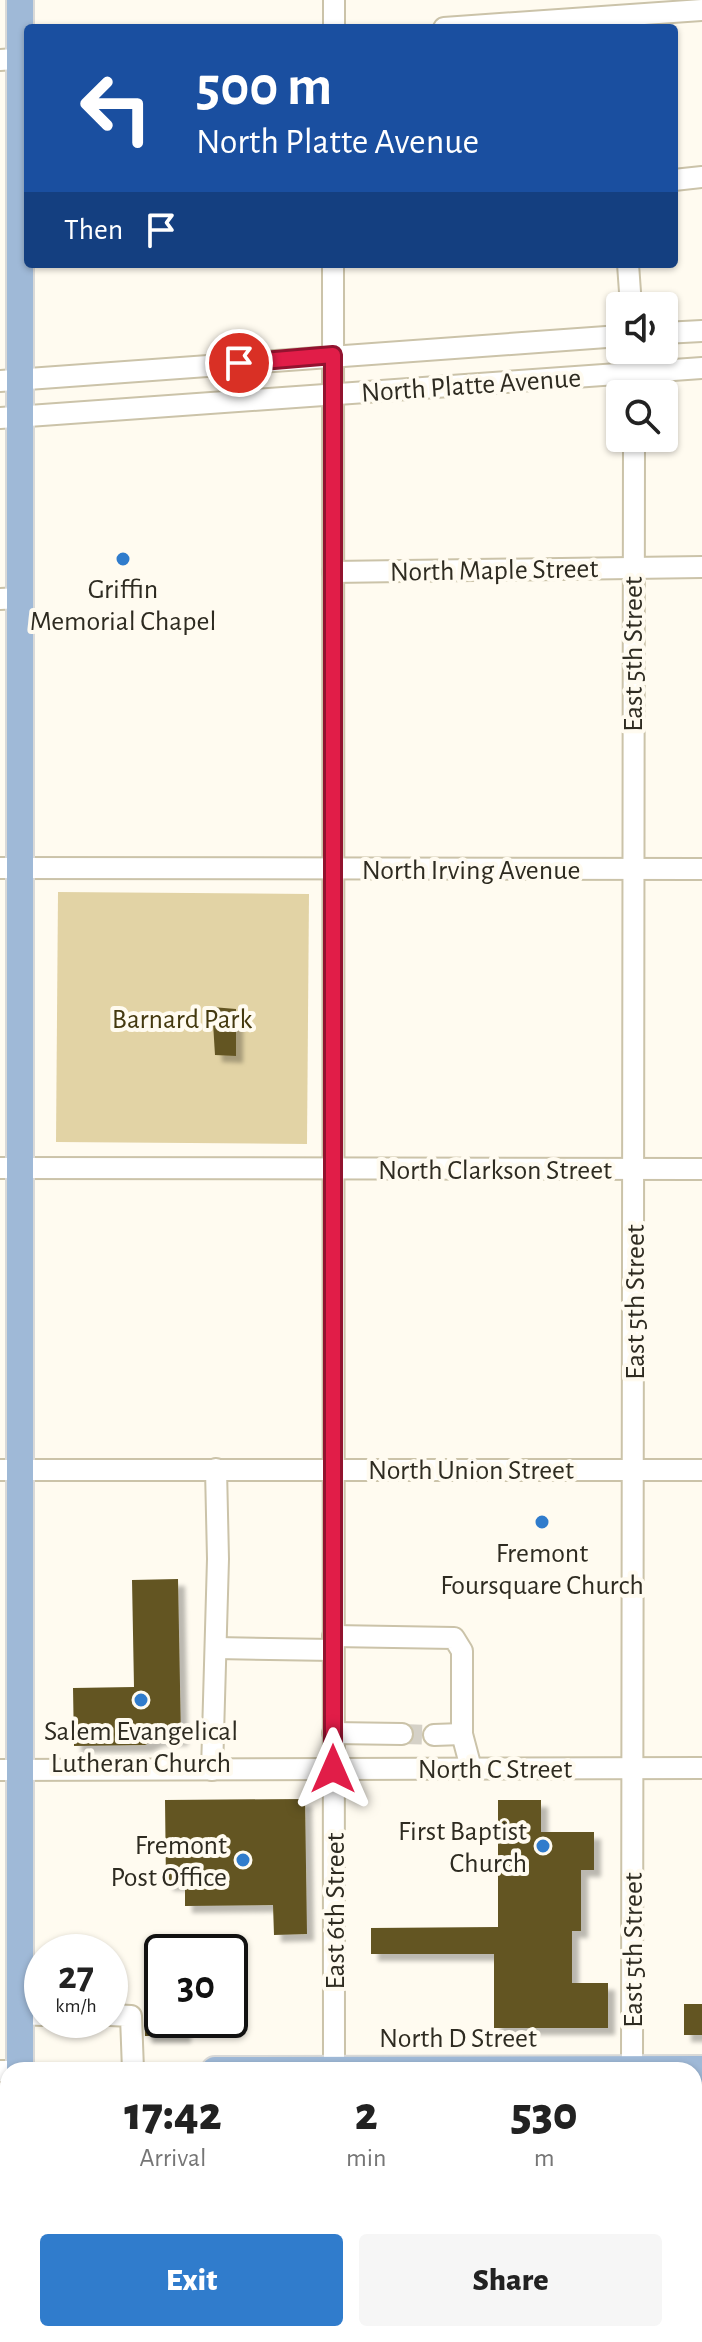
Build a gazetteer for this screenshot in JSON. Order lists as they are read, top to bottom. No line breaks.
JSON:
{"streets":{"street":["North Platte Avenue","North Maple Street","East 5th Street","North Irving Avenue","North Clarkson Street","North Union Street","North C Street","East 6th Street"]},"crossings":[["North Platte Avenue","East 6th Street"],["North Maple Street","East 5th Street"],["North Maple Street","East 6th Street"],["East 5th Street","North Irving Avenue"],["East 5th Street","North Clarkson Street"],["East 5th Street","North Union Street"],["East 5th Street","North C Street"],["North Irving Avenue","East 6th Street"],["North Clarkson Street","East 6th Street"],["North Union Street","East 6th Street"],["North C Street","East 6th Street"]],"parks":["Barnard Park"],"places":["Griffin Memorial Chapel","Fremont Foursquare Church","Salem Evangelical Lutheran Church","First Baptist Church","Fremont Post Office"],"page":{"turn":["500 m","North Platte Avenue"],"then":"Then","speed":"27 km/h","limit":"30","eta":["17:42","Arrival","2","min","530","m"],"buttons":["Exit","Share"]}}
